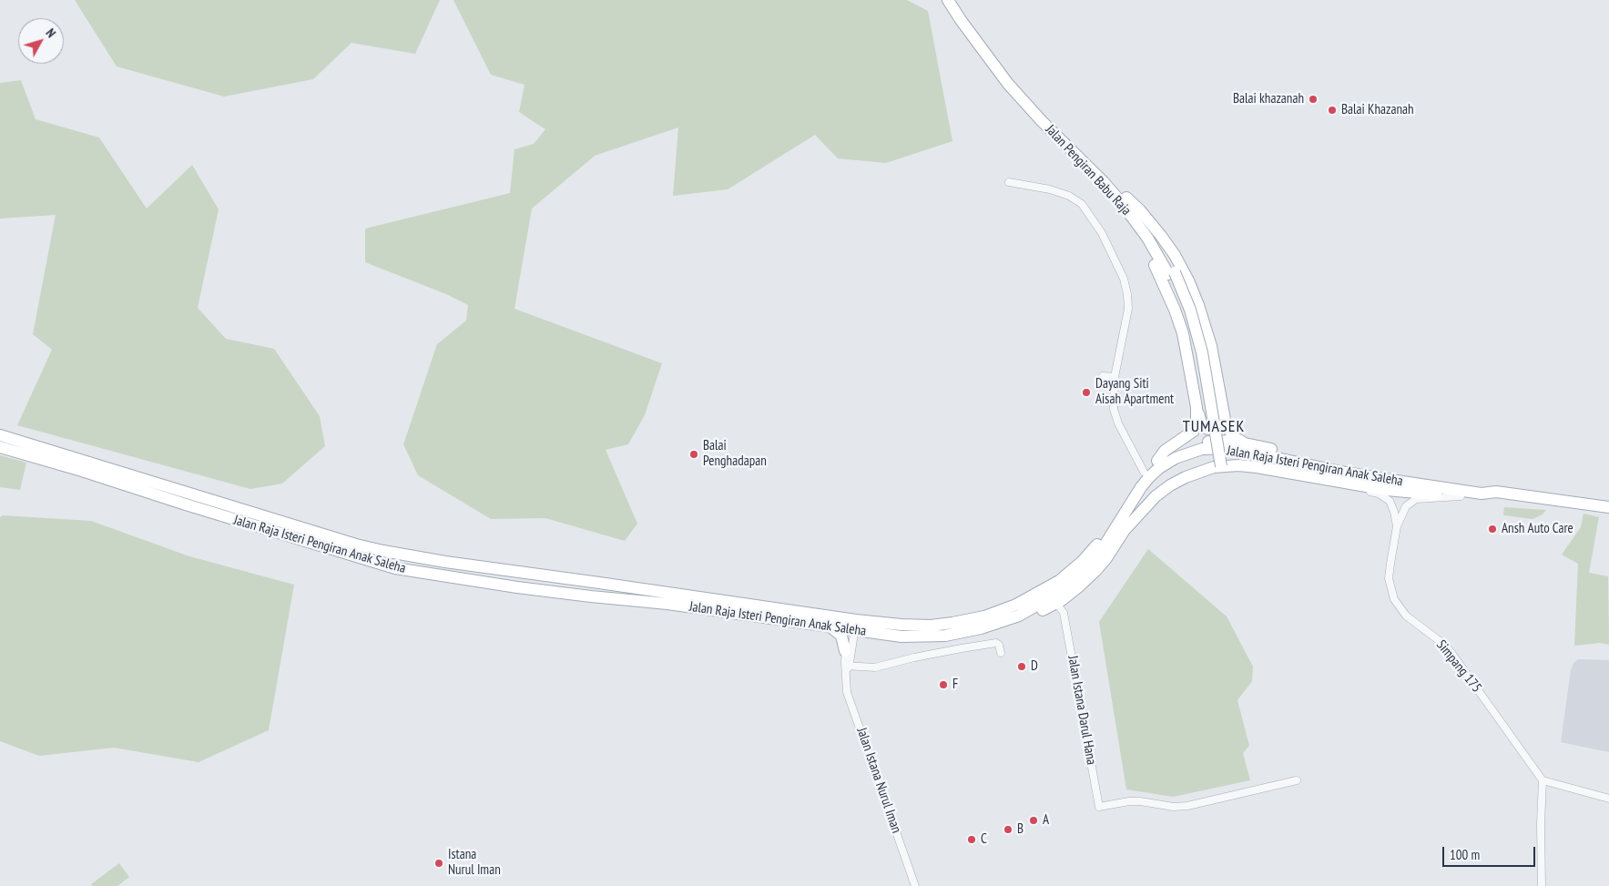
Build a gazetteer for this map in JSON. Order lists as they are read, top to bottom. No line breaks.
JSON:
{"streets":{"main road":["Jalan Pengiran Babu Raja","Jalan Raja Isteri Pengiran Anak Saleha"],"street":["Simpang 175","Jalan Istana Darul Hana","Jalan Istana Nurul Iman"]},"crossings":[["Jalan Raja Isteri Pengiran Anak Saleha","Jalan Istana Nurul Iman"]],"districts":["TUMASEK"],"places":["Balai khazanah","Balai Khazanah","Dayang Siti Aisah Apartment","Balai Penghadapan","Ansh Auto Care","D","F","A","B","C","Istana Nurul Iman"],"scale_bar":"100 m","north":"top right"}
